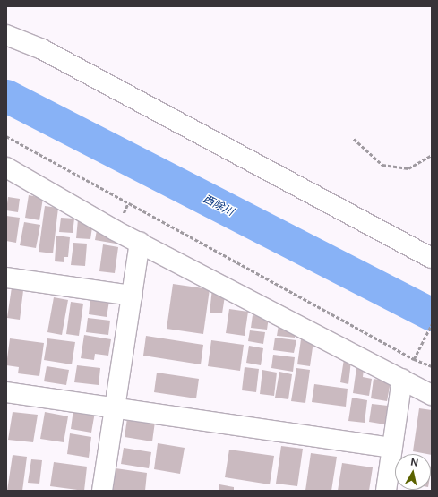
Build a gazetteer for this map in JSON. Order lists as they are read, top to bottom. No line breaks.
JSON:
{"water":["西除川"],"north":"top"}
